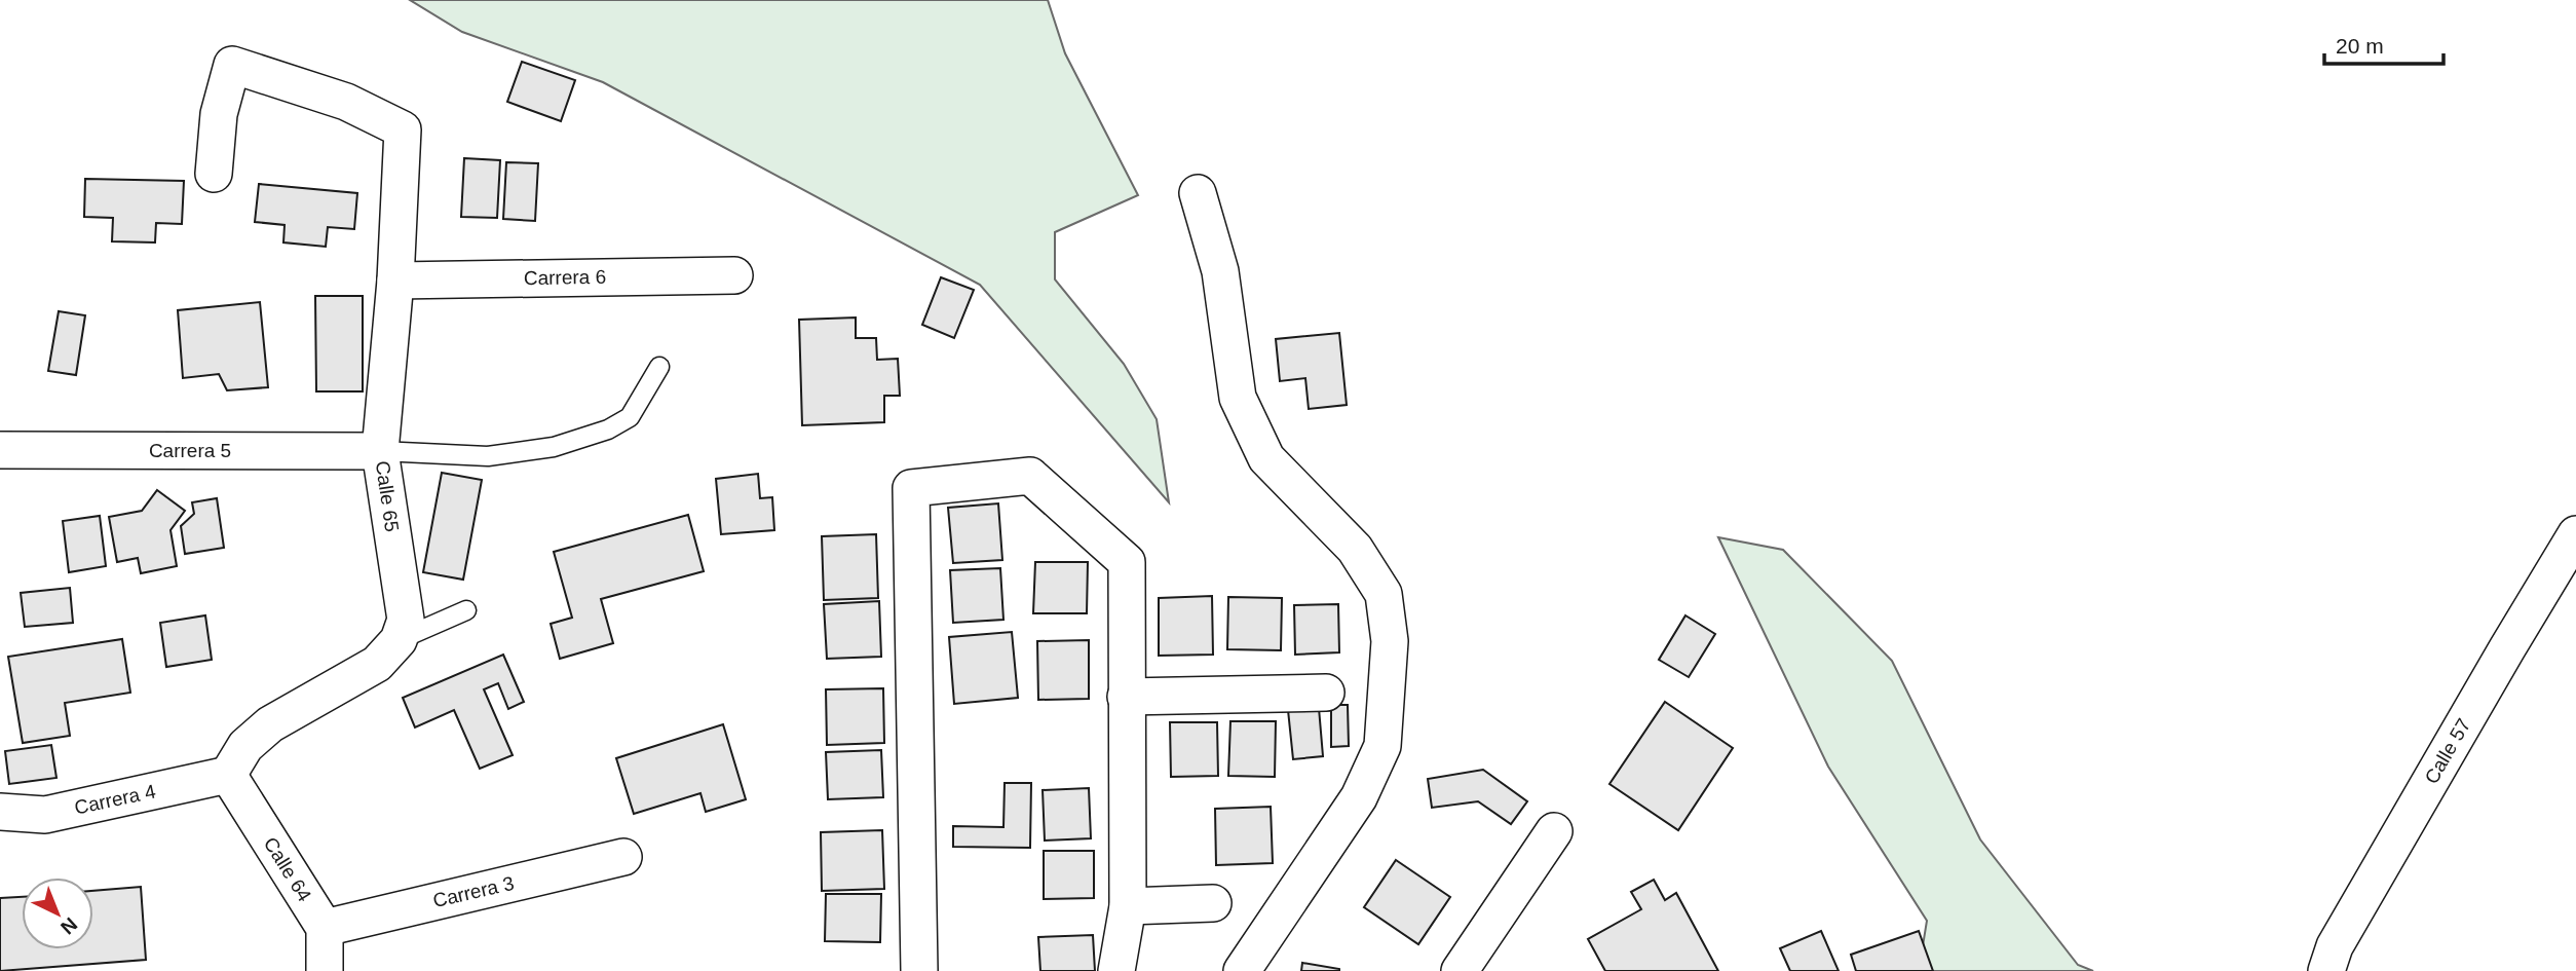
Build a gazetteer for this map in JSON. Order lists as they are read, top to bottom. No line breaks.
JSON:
{"streets":{"street":["Carrera 6","Carrera 5","Calle 65","Calle 57","Carrera 4","Calle 64","Carrera 3"]},"crossings":[["Carrera 6","Calle 65"],["Carrera 5","Calle 65"],["Carrera 4","Calle 64"],["Calle 64","Carrera 3"]],"scale_bar":"20 m","north":"bottom right"}
